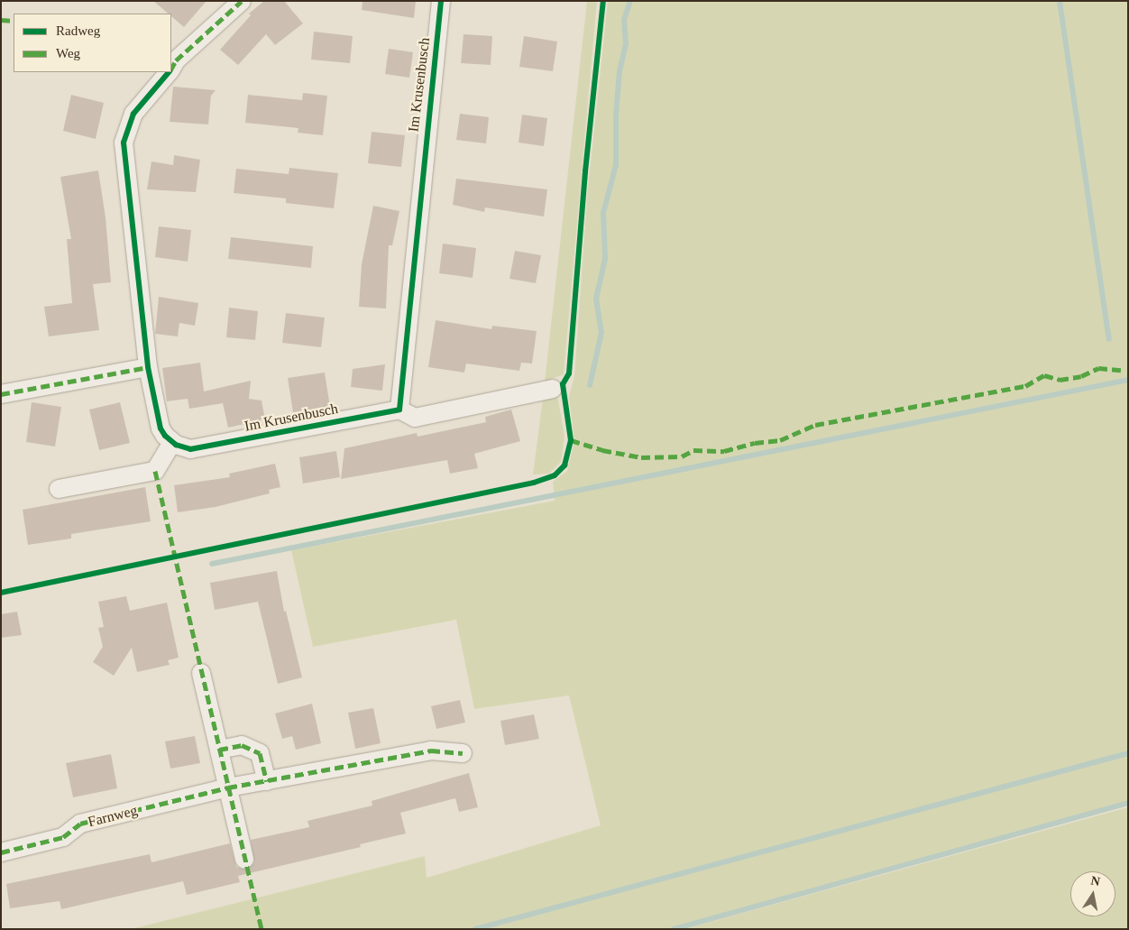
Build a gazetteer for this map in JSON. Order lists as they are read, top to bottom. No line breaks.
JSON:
{"streets":{"street":["Im Krusenbusch","Farnweg"]},"legend":["Radweg","Weg"],"north":"top"}
